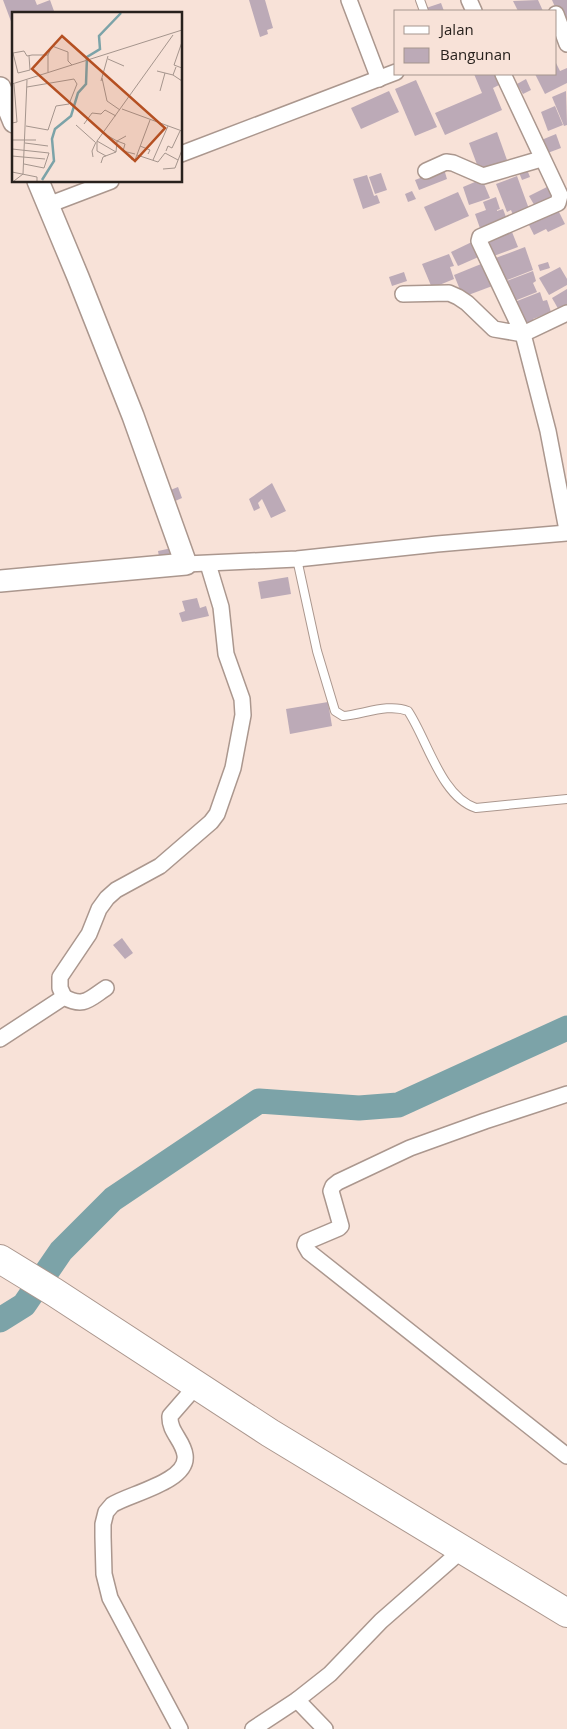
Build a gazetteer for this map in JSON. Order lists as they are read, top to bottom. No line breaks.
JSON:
{"legend":["Jalan","Bangunan"]}
